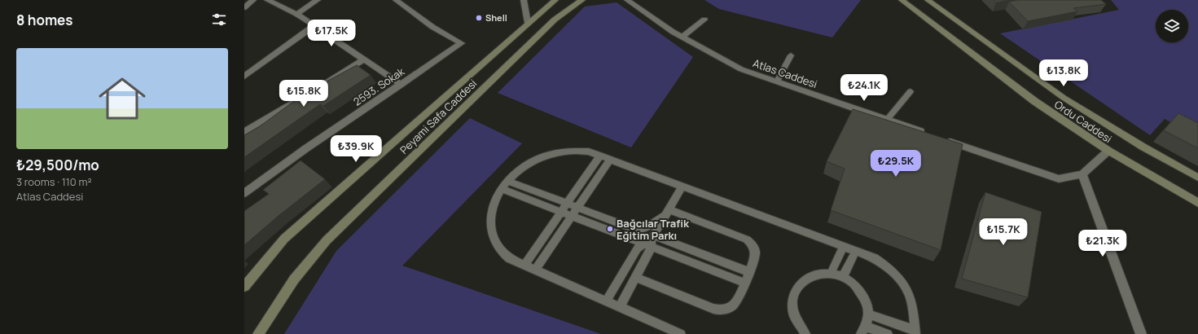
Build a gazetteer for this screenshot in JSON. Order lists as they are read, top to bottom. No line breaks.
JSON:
{"streets":{"main road":["Peyami Safa Caddesi","Ordu Caddesi"],"street":["Atlas Caddesi","2593. Sokak"]},"places":["Shell","Bağcılar Trafik Eğitim Parkı"],"page":{"heading":"8 homes","price":["₺17.5K","₺13.8K","₺24.1K","₺15.8K","₺39.9K","₺29.5K","₺15.7K","₺21.3K"],"list":[{"name":"₺29,500/mo","note":"3 rooms · 110 m² · Atlas Caddesi"}]}}
